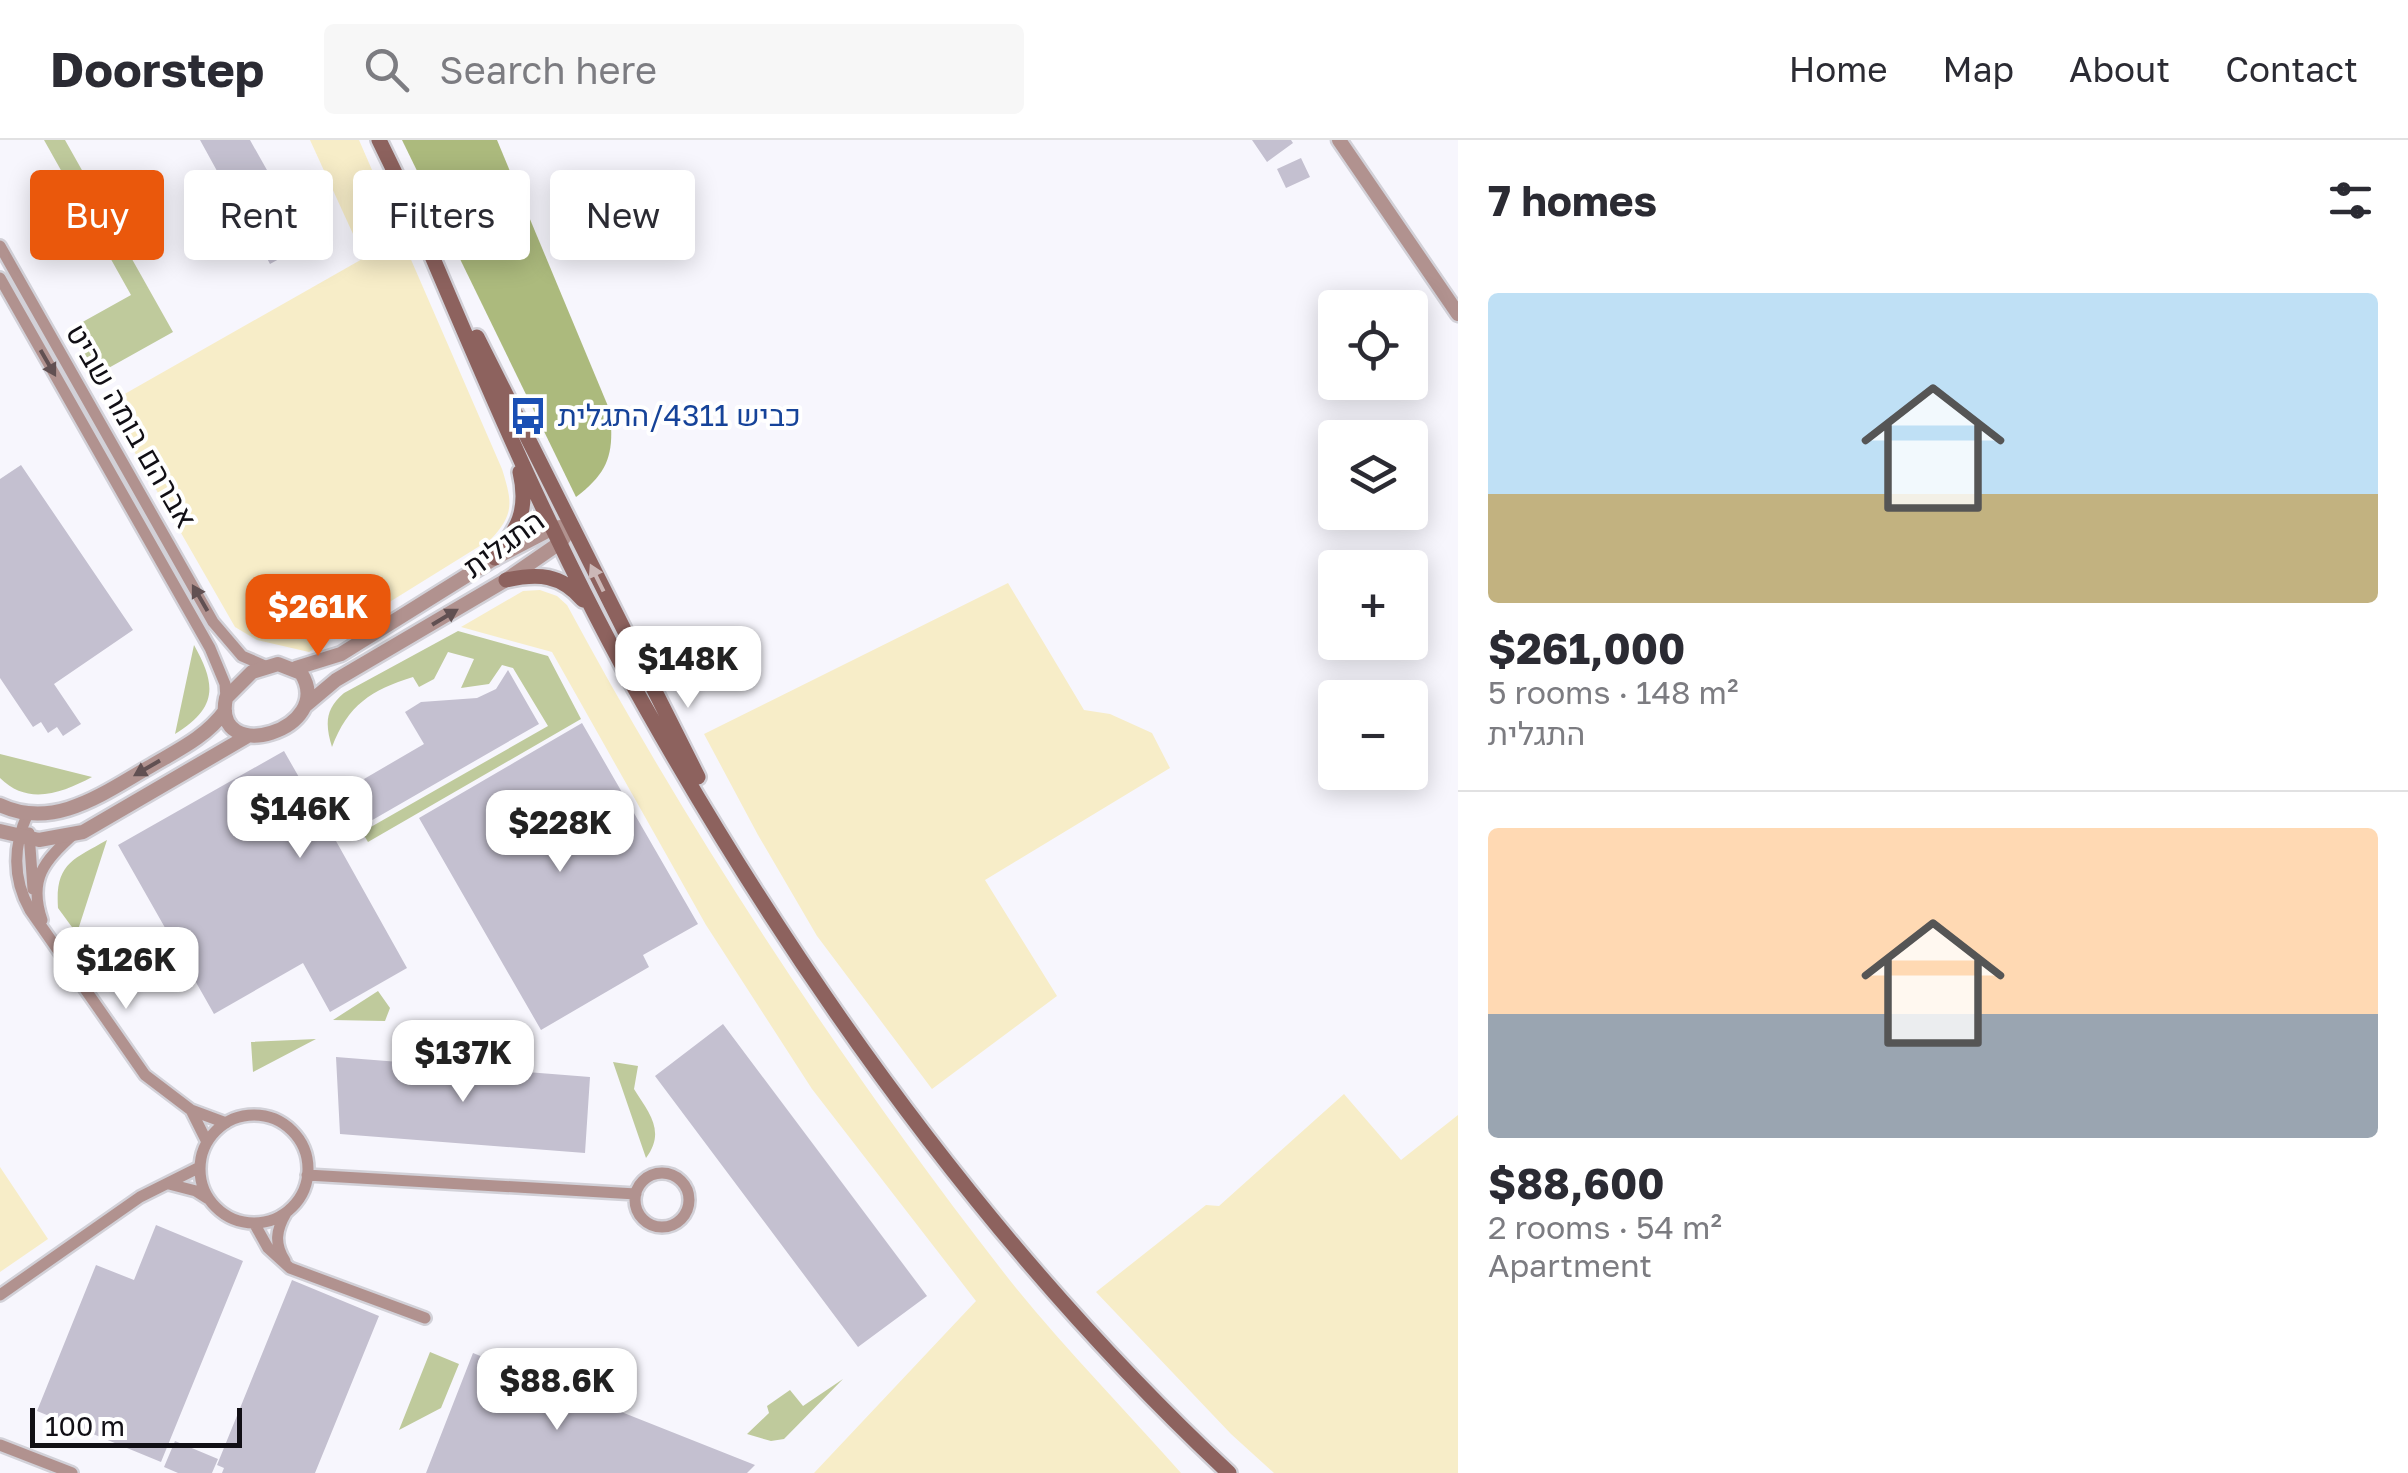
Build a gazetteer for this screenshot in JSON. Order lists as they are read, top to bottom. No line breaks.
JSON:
{"streets":{"street":["אברהם בומה שביט","התגלית"]},"crossings":[["אברהם בומה שביט","התגלית"]],"places":{"bus stop":["כביש 4311/התגלית"]},"scale_bar":"100 m","page":{"header":"Doorstep","search":"Search here","nav":["Home","Map","About","Contact"],"heading":"7 homes","chip":["Buy","Rent","Filters","New"],"list":[{"name":"$261,000","note":"5 rooms · 148 m² · התגלית"},{"name":"$88,600","note":"2 rooms · 54 m² · Apartment"}],"map_buttons":["+","−"],"price":["$261K","$148K","$146K","$228K","$126K","$137K","$88.6K"],"scale":"100 m"}}
